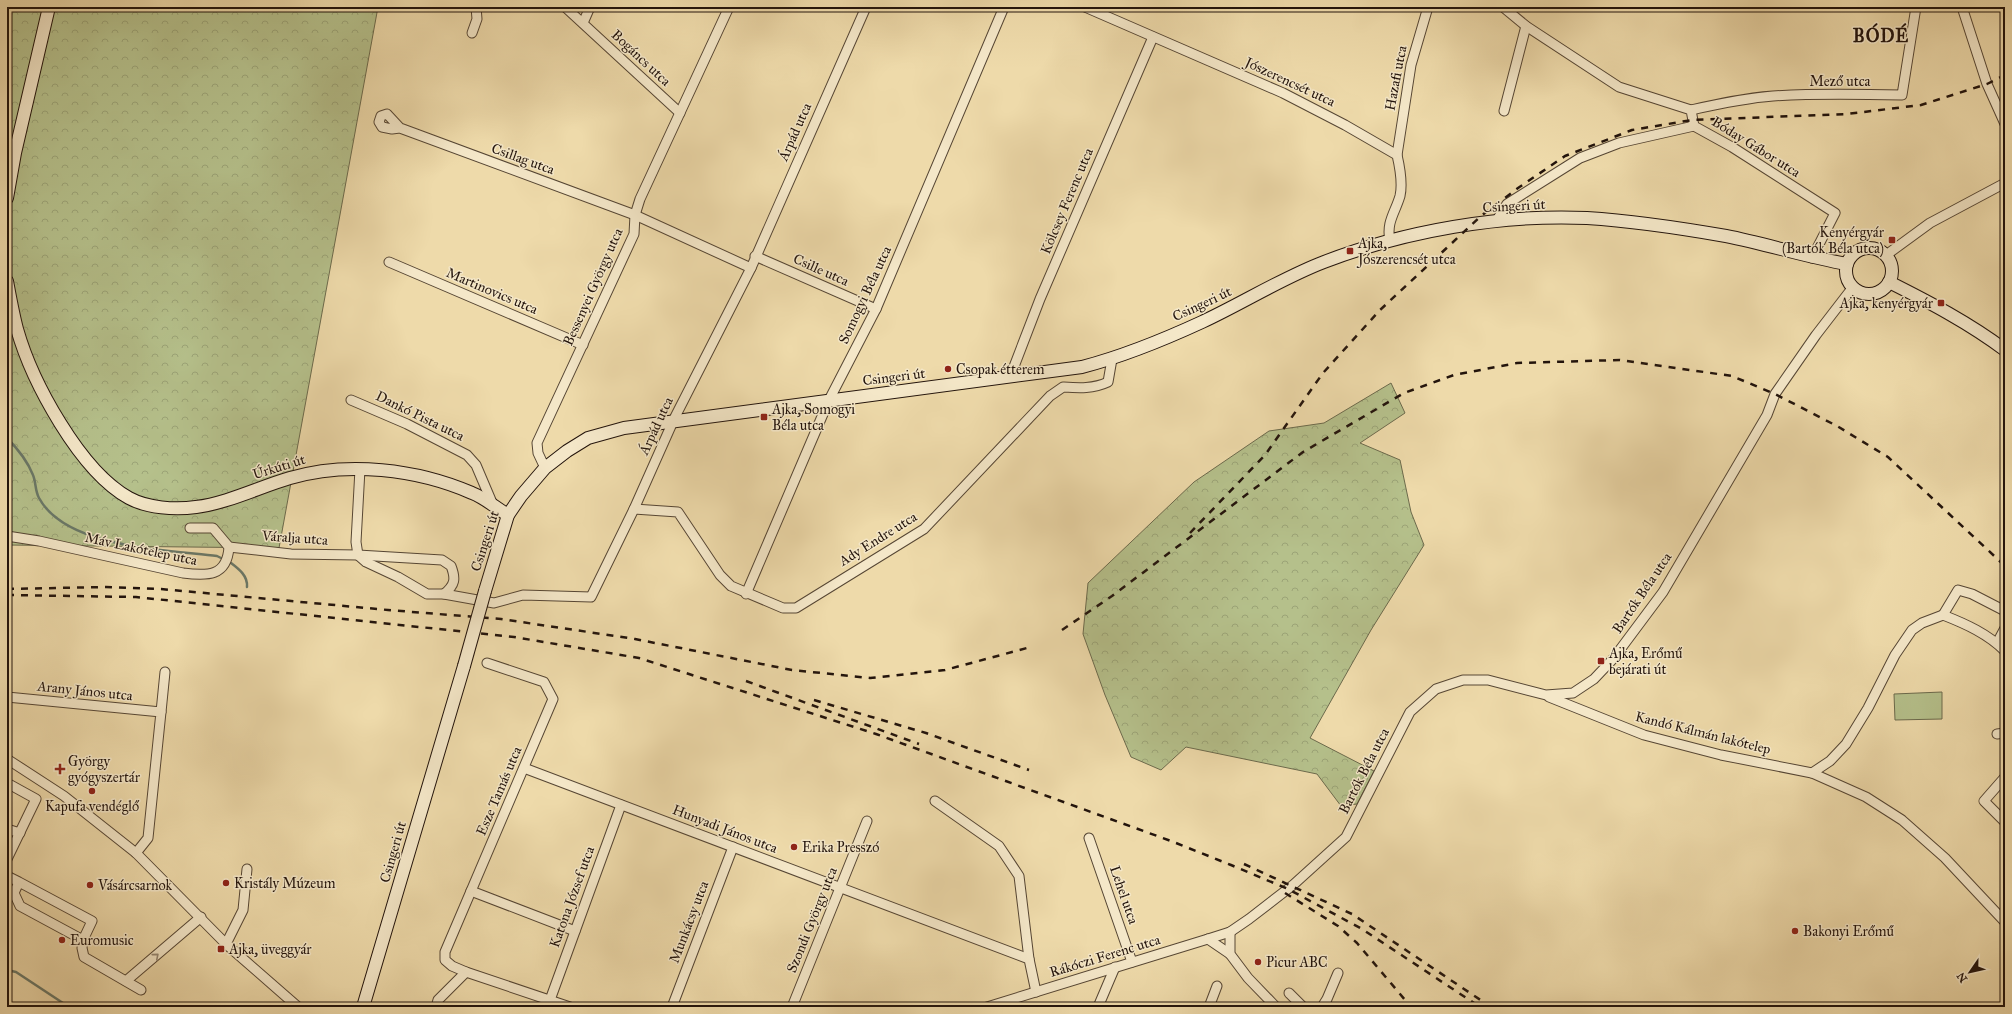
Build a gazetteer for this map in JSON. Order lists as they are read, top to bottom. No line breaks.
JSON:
{"streets":{"main road":["Csingeri út","Úrkúti út"],"street":["Bogáncs utca","Hazafi utca","Mező utca","Jószerencsét utca","Árpád utca","Bóday Gábor utca","Csillag utca","Kölcsey Ferenc utca","Csille utca","Bessenyei György utca","Martinovics utca","Somogyi Béla utca","Dankó Pista utca","Váralja utca","Ady Endre utca","Máv Lakótelep utca","Bartók Béla utca","Arany János utca","Kandó Kálmán lakótelep","Esze Tamás utca","Hunyadi János utca","Lehel utca","Katona József utca","Szondi György utca","Munkácsy utca","Rákóczi Ferenc utca"]},"crossings":[["Bogáncs utca","Bessenyei György utca"],["Hazafi utca","Jószerencsét utca"],["Mező utca","Bóday Gábor utca"],["Jószerencsét utca","Kölcsey Ferenc utca"],["Árpád utca","Csingeri út"],["Árpád utca","Csille utca"],["Árpád utca","Váralja utca"],["Árpád utca","Ady Endre utca"],["Bóday Gábor utca","Csingeri út"],["Csillag utca","Bessenyei György utca"],["Kölcsey Ferenc utca","Csingeri út"],["Csingeri út","Bessenyei György utca"],["Csingeri út","Somogyi Béla utca"],["Csingeri út","Úrkúti út"],["Csingeri út","Ady Endre utca"],["Csingeri út","Bartók Béla utca"],["Csille utca","Somogyi Béla utca"],["Bessenyei György utca","Martinovics utca"],["Somogyi Béla utca","Ady Endre utca"],["Dankó Pista utca","Úrkúti út"],["Váralja utca","Máv Lakótelep utca"],["Bartók Béla utca","Kandó Kálmán lakótelep"],["Bartók Béla utca","Rákóczi Ferenc utca"],["Esze Tamás utca","Hunyadi János utca"],["Hunyadi János utca","Katona József utca"],["Hunyadi János utca","Szondi György utca"],["Hunyadi János utca","Munkácsy utca"],["Lehel utca","Rákóczi Ferenc utca"]],"districts":["BÓDÉ"],"places":{"transit":["Kenyérgyár (Bartók Béla utca)","Ajka, Jószerencsét utca","Ajka, kenyérgyár","Ajka, Somogyi Béla utca","Ajka, Erőmű bejárati út","Ajka, üveggyár"],"other":["Csopak étterem","Kapufa vendéglő","Erika Presszó","Kristály Múzeum","Vásárcsarnok","Bakonyi Erőmű","Euromusic","Picur ABC"],"health":["György gyógyszertár"]},"north":"bottom left"}
